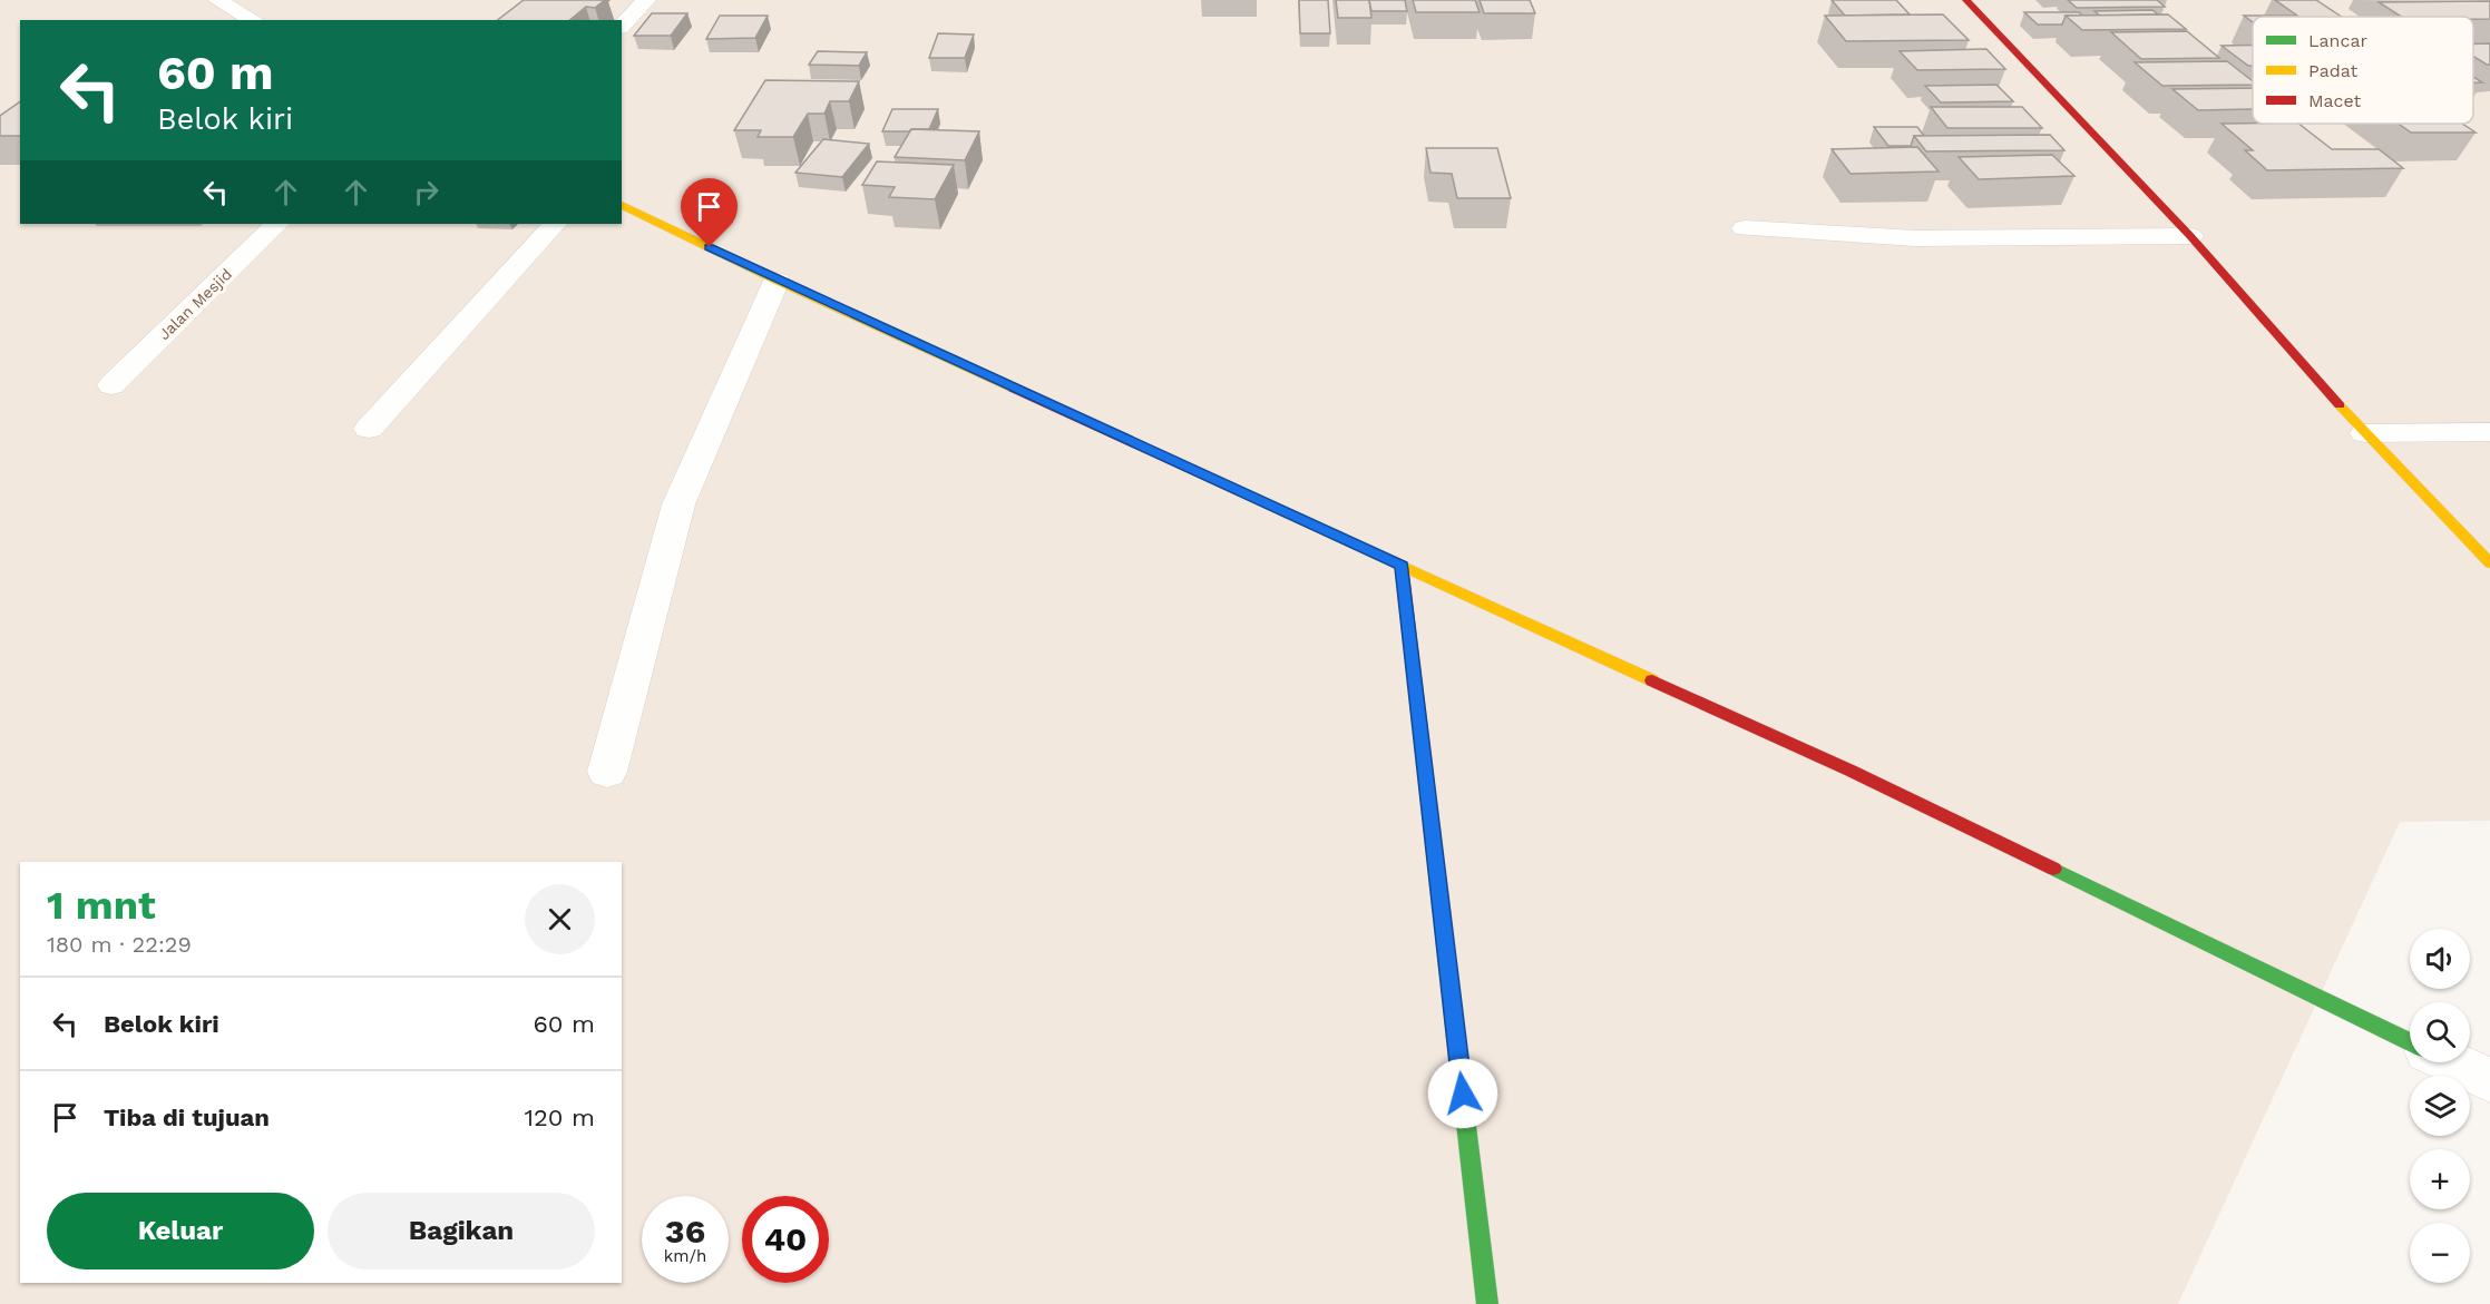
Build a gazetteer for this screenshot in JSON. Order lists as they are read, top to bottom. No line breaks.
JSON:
{"streets":{"street":["Jalan Mesjid"]},"legend":["Lancar","Padat","Macet"],"page":{"turn":["60 m","Belok kiri"],"heading":["1 mnt","180 m · 22:29"],"map_buttons":["+","−"],"list":[{"name":"Belok kiri","value":"60 m"},{"name":"Tiba di tujuan","value":"120 m"}],"buttons":["Keluar","Bagikan"],"speed":"36 km/h","limit":"40"}}
